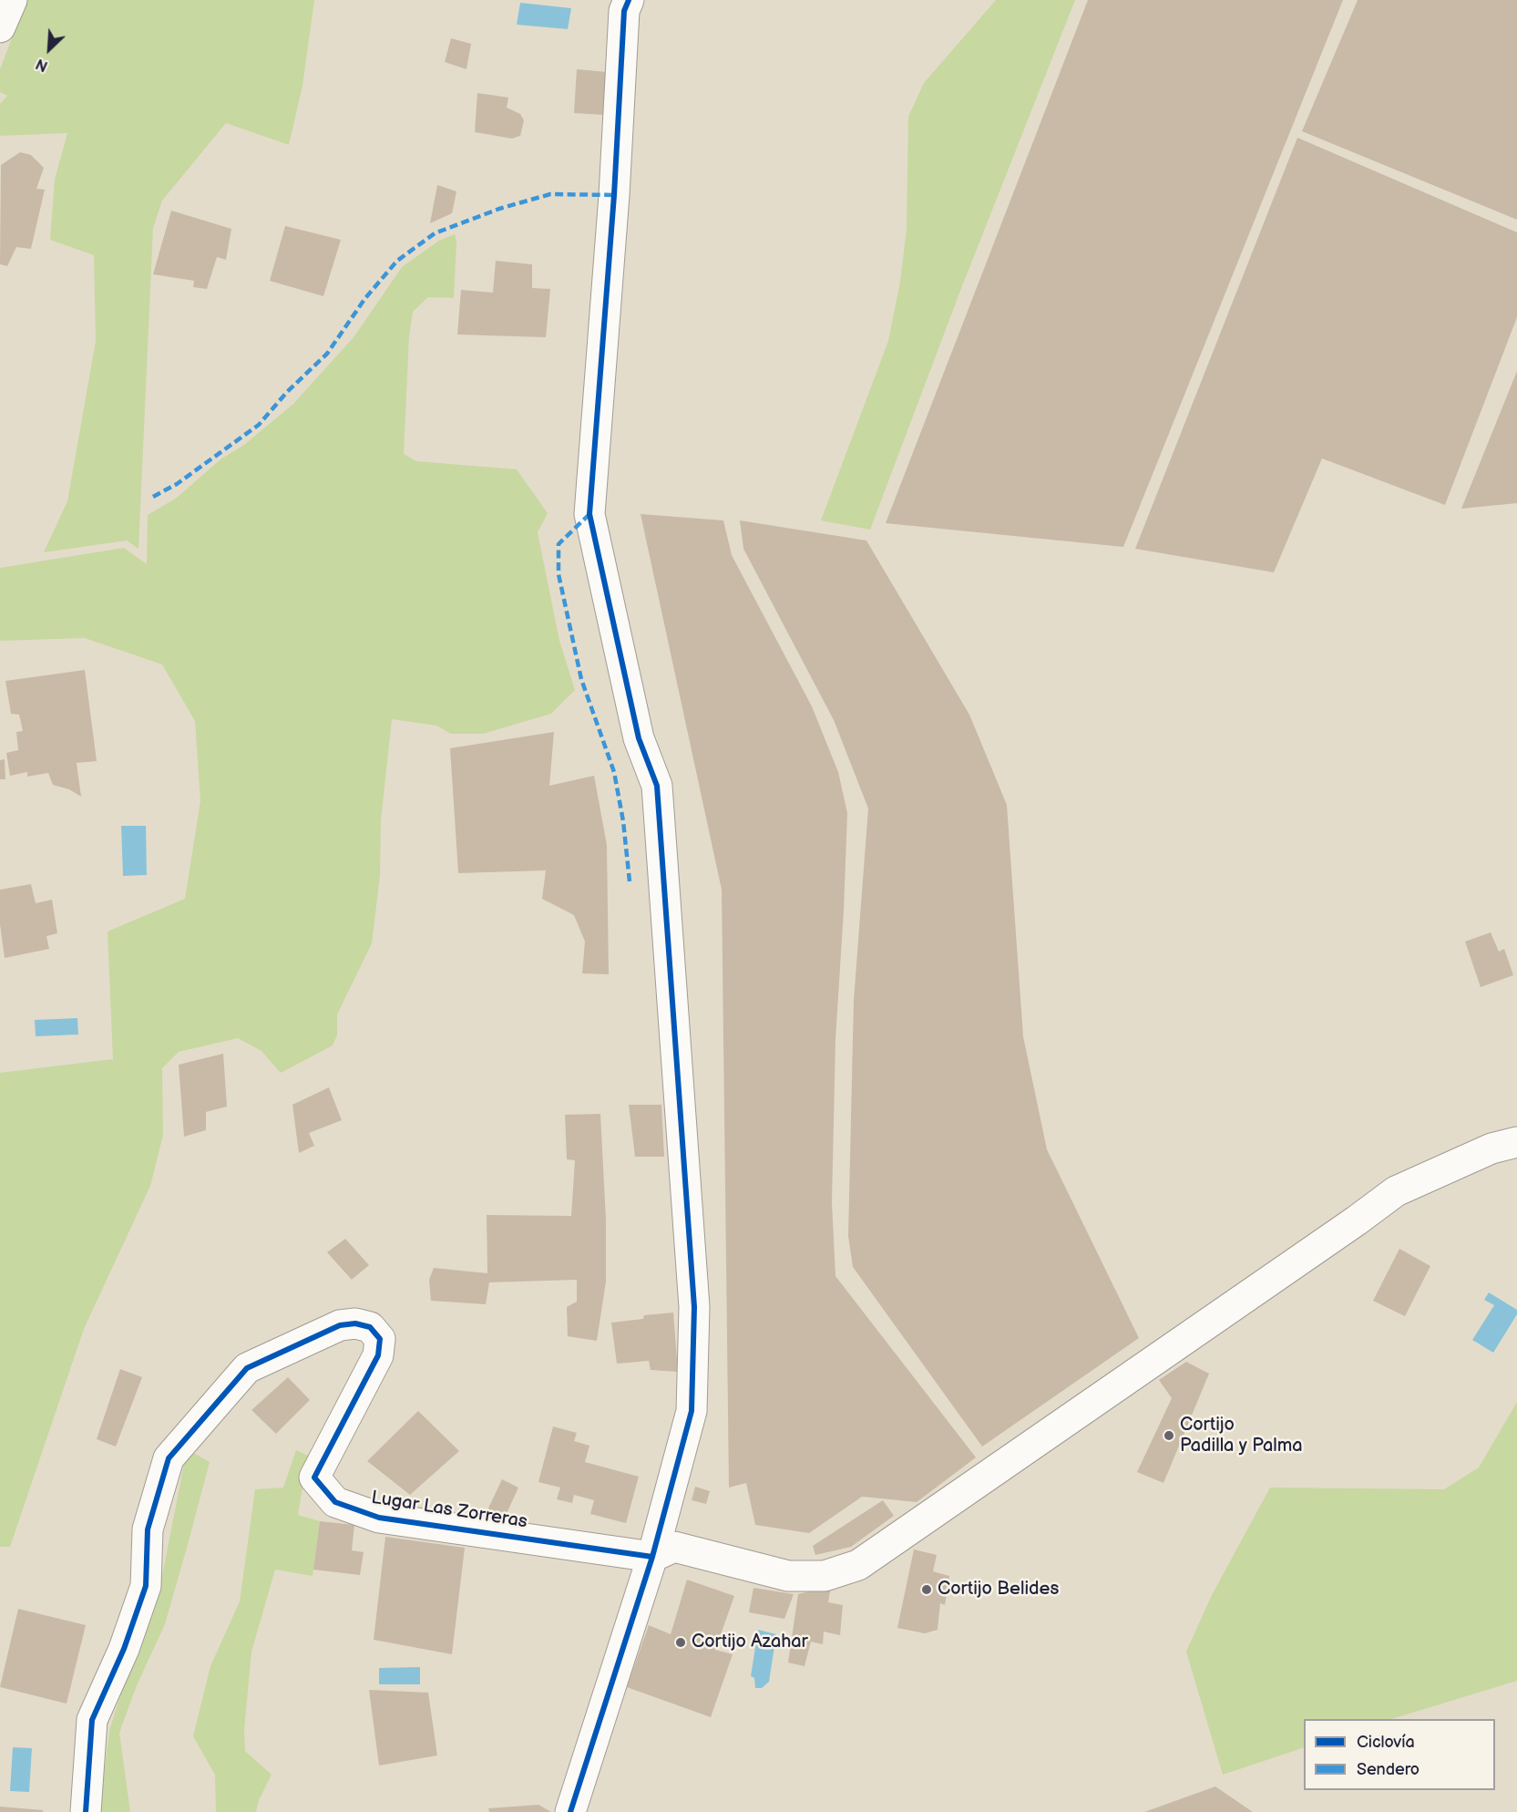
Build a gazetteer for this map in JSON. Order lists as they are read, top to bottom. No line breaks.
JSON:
{"streets":{"street":["Lugar Las Zorreras"]},"places":["Cortijo Padilla y Palma","Cortijo Belides","Cortijo Azahar"],"legend":["Ciclovía","Sendero"],"north":"bottom left"}
